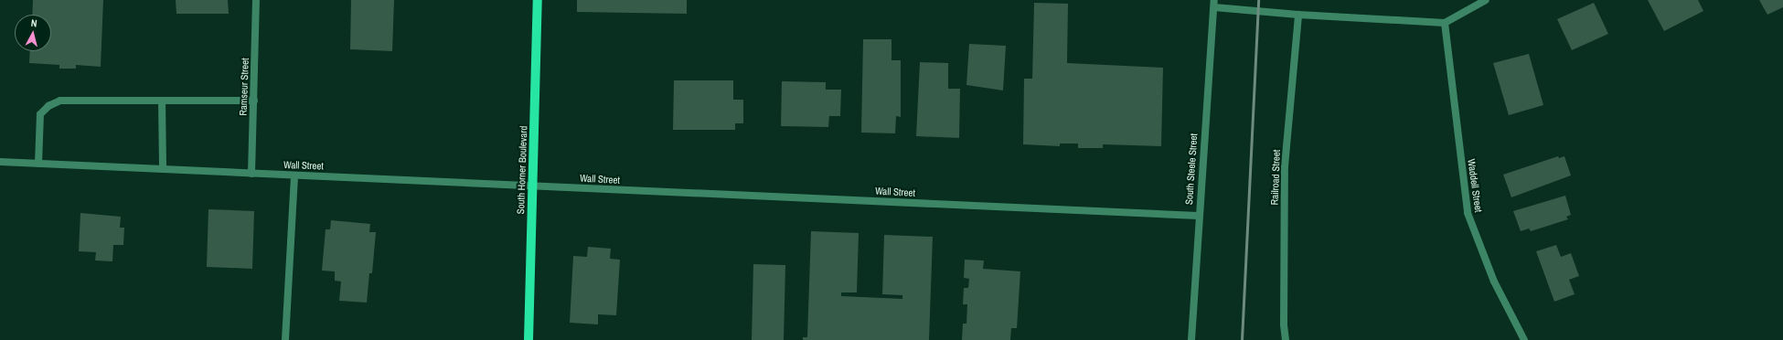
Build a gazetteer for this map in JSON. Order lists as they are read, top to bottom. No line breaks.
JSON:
{"streets":{"main road":["South Horner Boulevard"],"street":["Ramseur Street","Wall Street","South Steele Street","Railroad Street","Waddell Street"]},"crossings":[["Ramseur Street","Wall Street"],["Wall Street","South Steele Street"],["Wall Street","South Horner Boulevard"]],"north":"top"}
